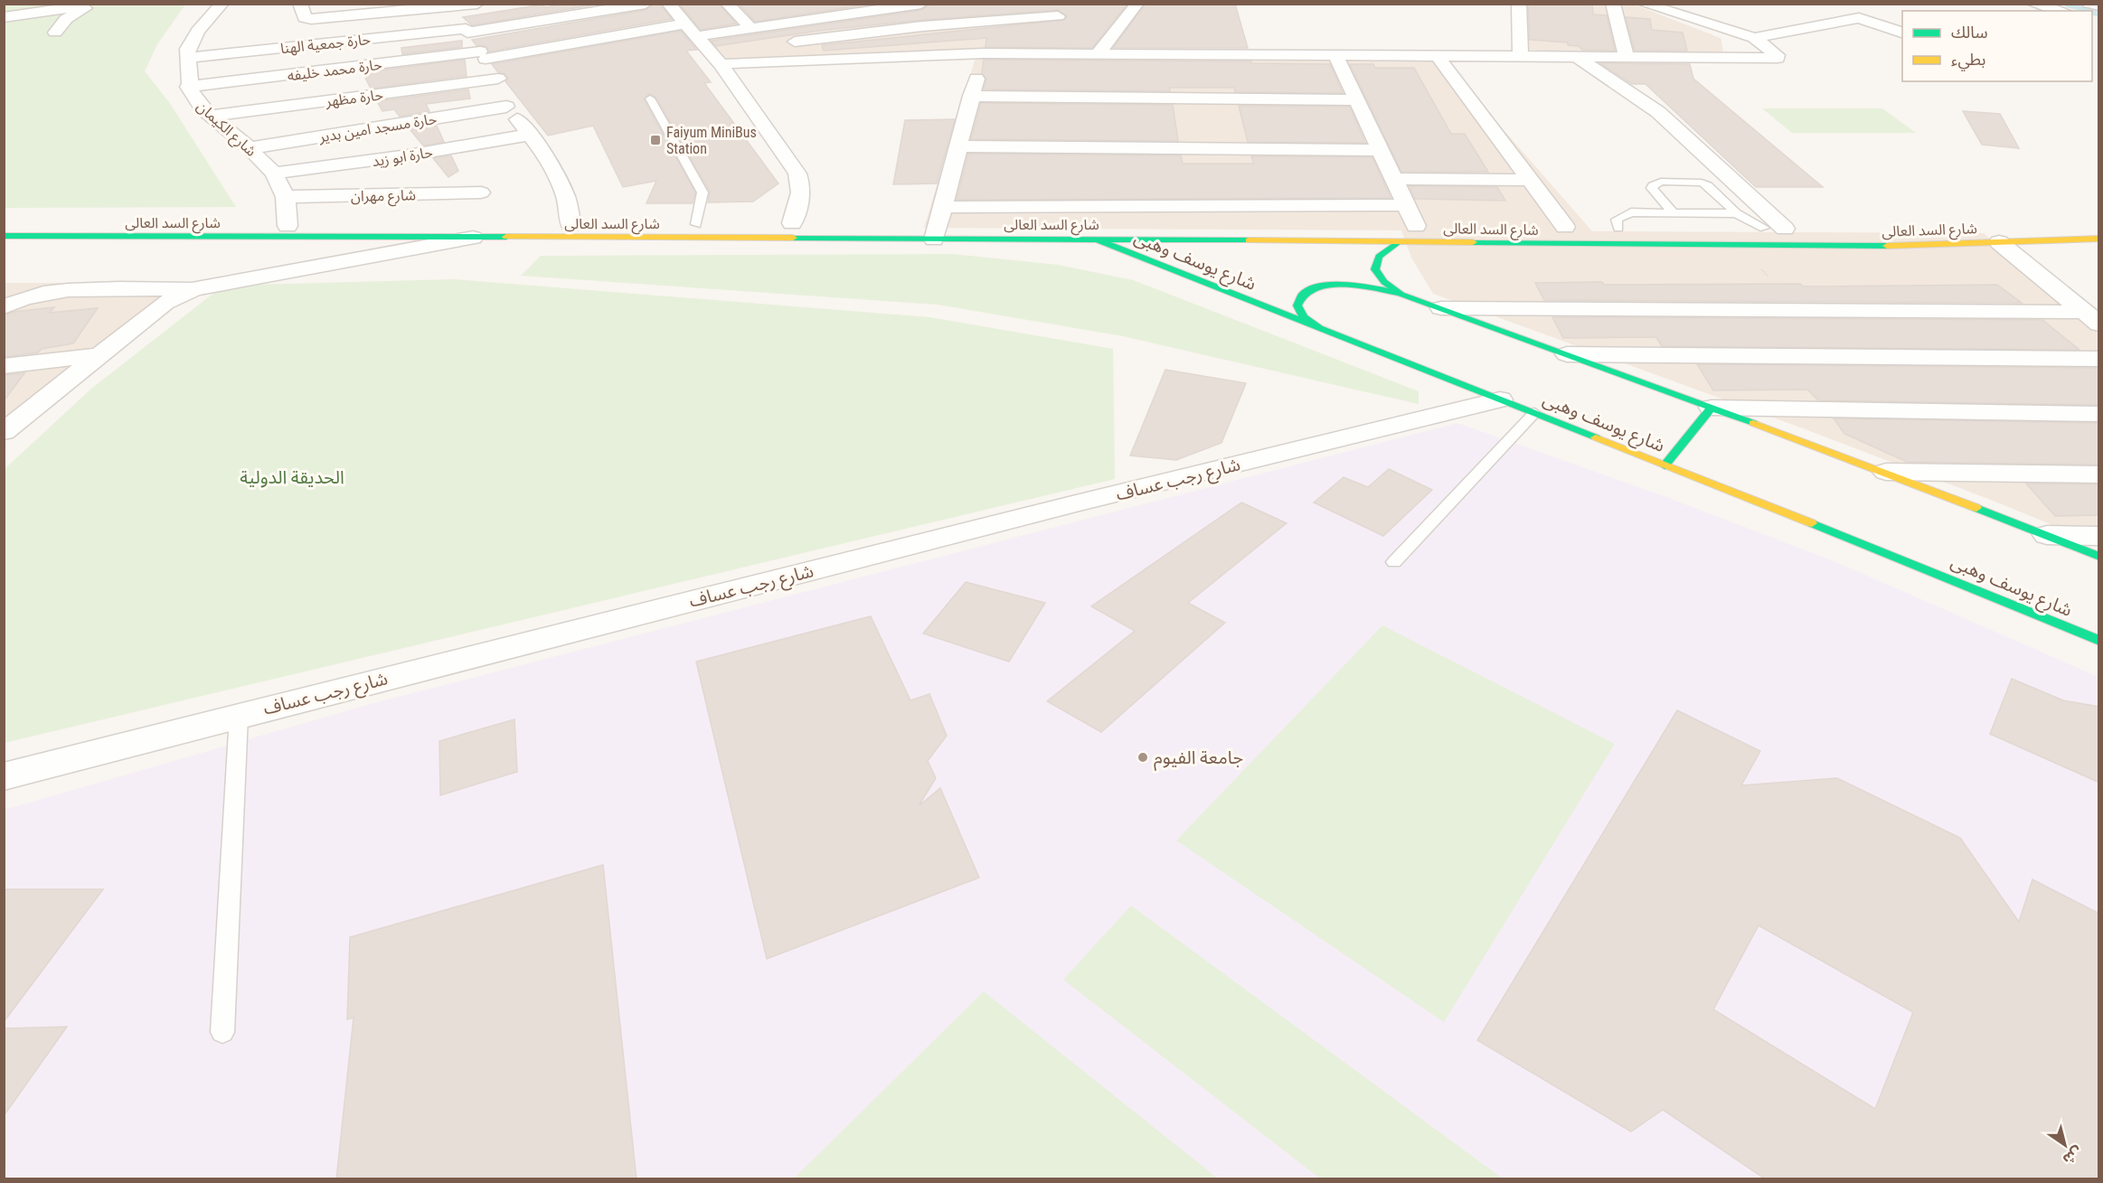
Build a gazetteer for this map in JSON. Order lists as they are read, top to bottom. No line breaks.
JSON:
{"streets":{"main road":["شارع السد العالى","شارع يوسف وهبى"],"street":["حارة جمعية الهنا","حارة محمد خليفه","حارة مظهر","حارة مسجد امين بدير","شارع الكيمان","حارة ابو زيد","شارع مهران","شارع رجب عساف"]},"crossings":[["حارة جمعية الهنا","شارع الكيمان"],["حارة محمد خليفه","شارع الكيمان"],["حارة مظهر","شارع الكيمان"],["حارة مسجد امين بدير","شارع الكيمان"],["شارع الكيمان","حارة ابو زيد"],["شارع الكيمان","شارع مهران"],["شارع الكيمان","شارع السد العالى"],["شارع السد العالى","شارع يوسف وهبى"],["شارع يوسف وهبى","شارع رجب عساف"]],"parks":["الحديقة الدولية"],"places":{"transit":["Faiyum MiniBus Station"],"other":["جامعة الفيوم"]},"legend":["سالك","بطيء"],"north":"bottom right"}
